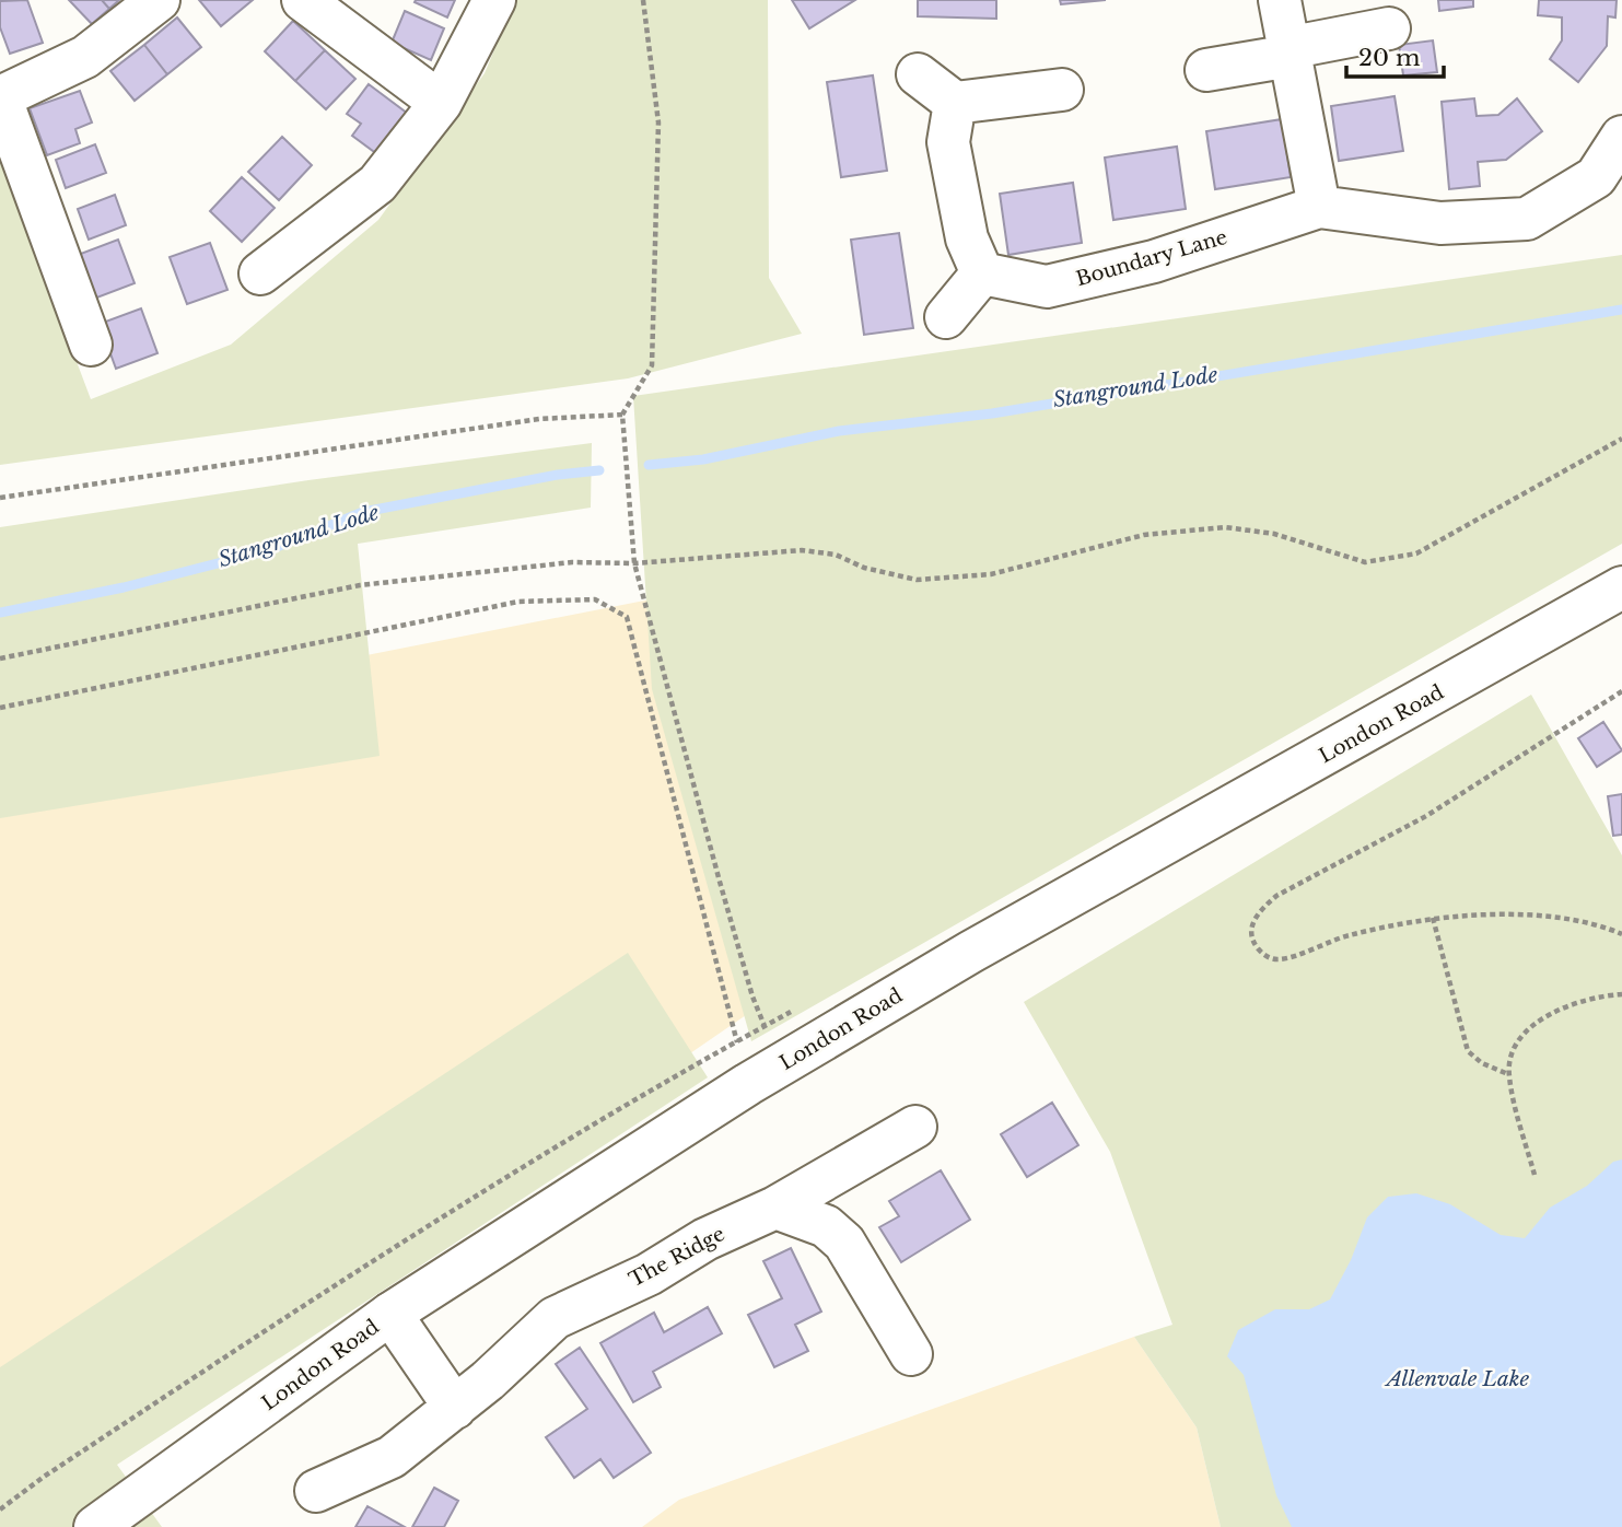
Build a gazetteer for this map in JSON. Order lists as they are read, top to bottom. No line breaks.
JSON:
{"streets":{"street":["Boundary Lane","London Road","The Ridge"]},"water":["Stanground Lode","Allenvale Lake"],"scale_bar":"20 m"}
